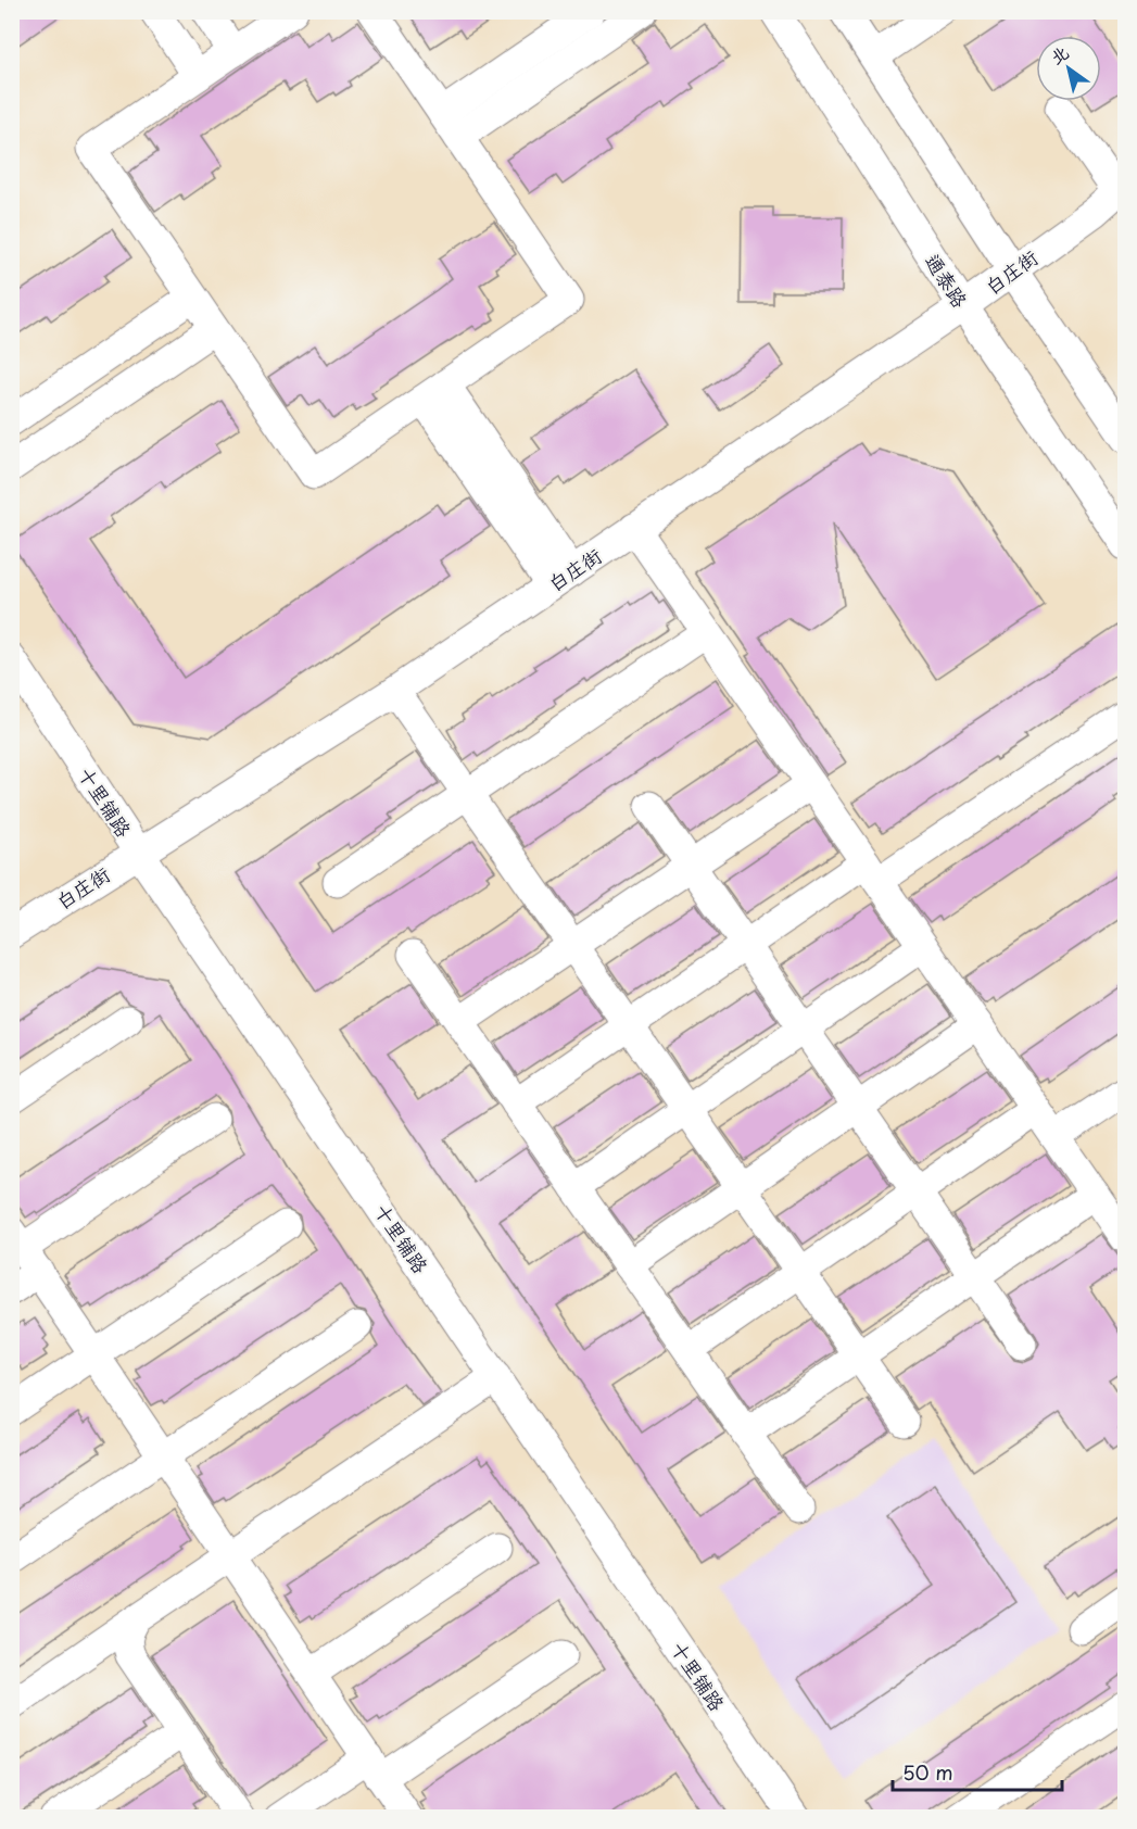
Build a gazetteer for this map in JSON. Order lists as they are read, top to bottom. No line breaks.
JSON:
{"streets":{"street":["白庄街","通泰路","十里铺路"]},"crossings":[["白庄街","通泰路"],["白庄街","十里铺路"]],"scale_bar":"50 m","north":"top left"}
